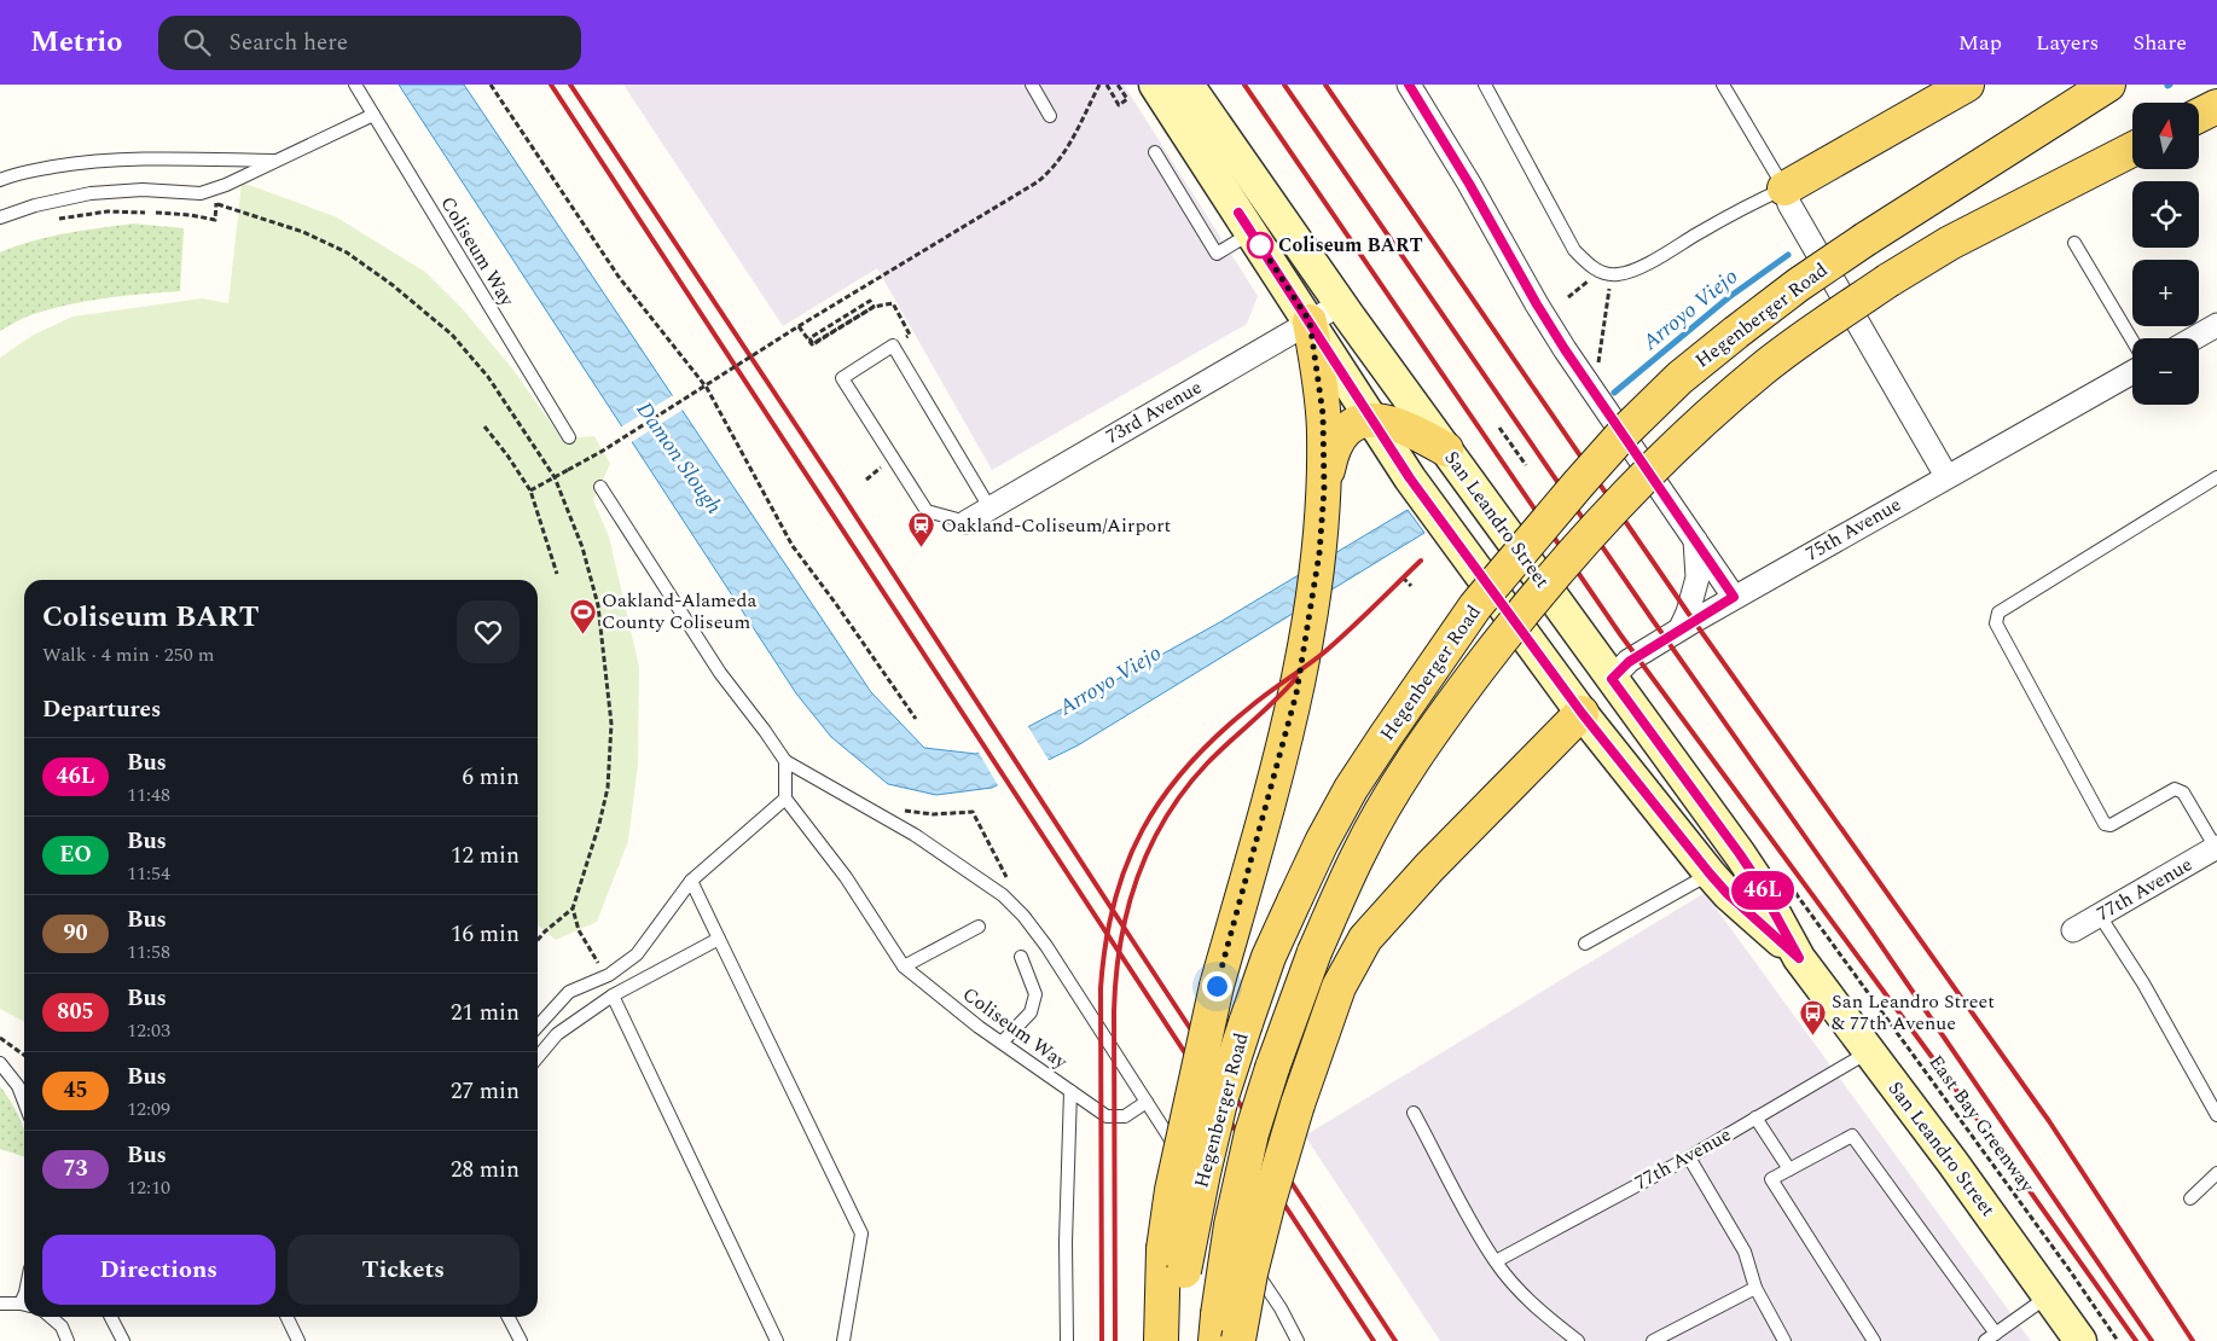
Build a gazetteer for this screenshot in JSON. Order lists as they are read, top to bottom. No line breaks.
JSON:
{"streets":{"main road":["Hegenberger Road","San Leandro Street","75th Avenue"],"street":["73rd Avenue","77th Avenue"],"lane":["Coliseum Way"],"path":["East Bay Greenway"]},"crossings":[["73rd Avenue","San Leandro Street"],["San Leandro Street","75th Avenue"],["San Leandro Street","77th Avenue"]],"water":["Arroyo Viejo","Damon Slough"],"places":{"other":["Coliseum BART"],"station":["Oakland-Coliseum/Airport"],"sports":["Oakland-Alameda County Coliseum"],"bus stop":["San Leandro Street & 77th Avenue"]},"lines":["bus line 46L"],"north":"top","page":{"header":"Metrio","search":"Search here","nav":["Map","Layers","Share"],"on_map":"46L","map_buttons":["+","−"],"heading":[["Coliseum BART","Walk · 4 min · 250 m"],"Departures"],"list":[{"mark":"46L","name":"Bus","note":"11:48","value":"6 min"},{"mark":"EO","name":"Bus","note":"11:54","value":"12 min"},{"mark":"90","name":"Bus","note":"11:58","value":"16 min"},{"mark":"805","name":"Bus","note":"12:03","value":"21 min"},{"mark":"45","name":"Bus","note":"12:09","value":"27 min"},{"mark":"73","name":"Bus","note":"12:10","value":"28 min"}],"buttons":["Directions","Tickets"]}}
